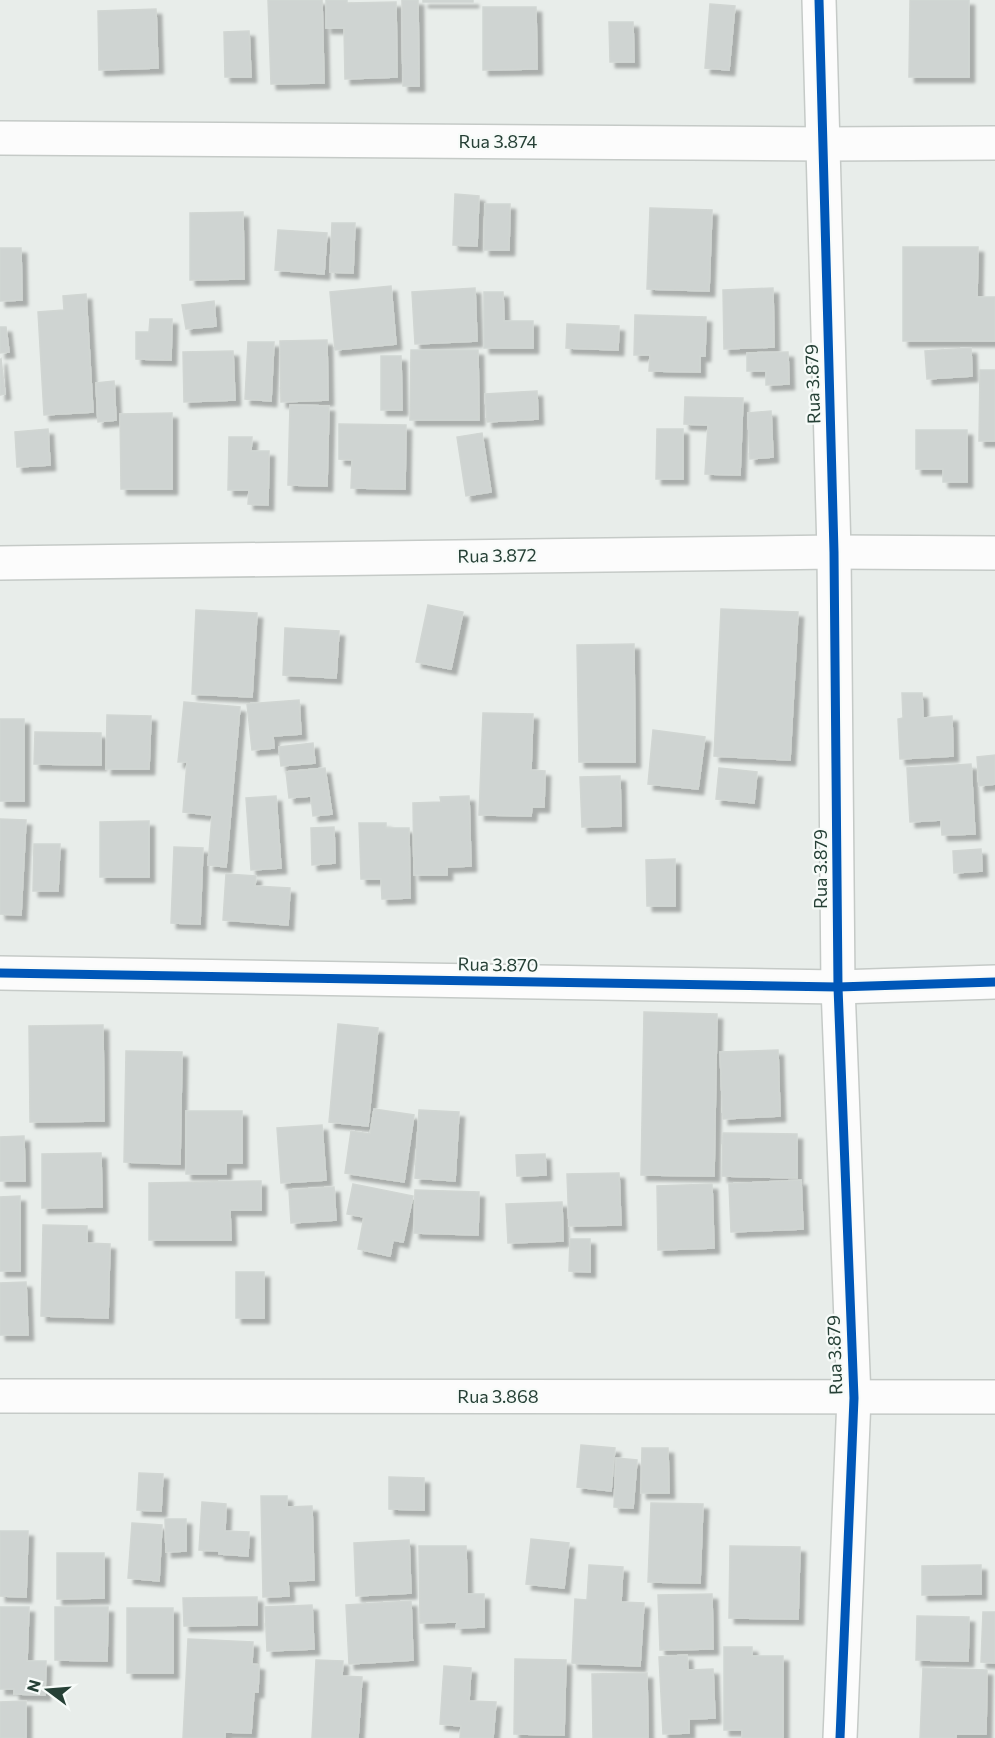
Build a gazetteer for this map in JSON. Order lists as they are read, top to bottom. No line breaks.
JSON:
{"streets":{"street":["Rua 3.874","Rua 3.879","Rua 3.872","Rua 3.870","Rua 3.868"]},"crossings":[["Rua 3.874","Rua 3.879"],["Rua 3.879","Rua 3.872"],["Rua 3.879","Rua 3.870"],["Rua 3.879","Rua 3.868"]],"north":"left"}
